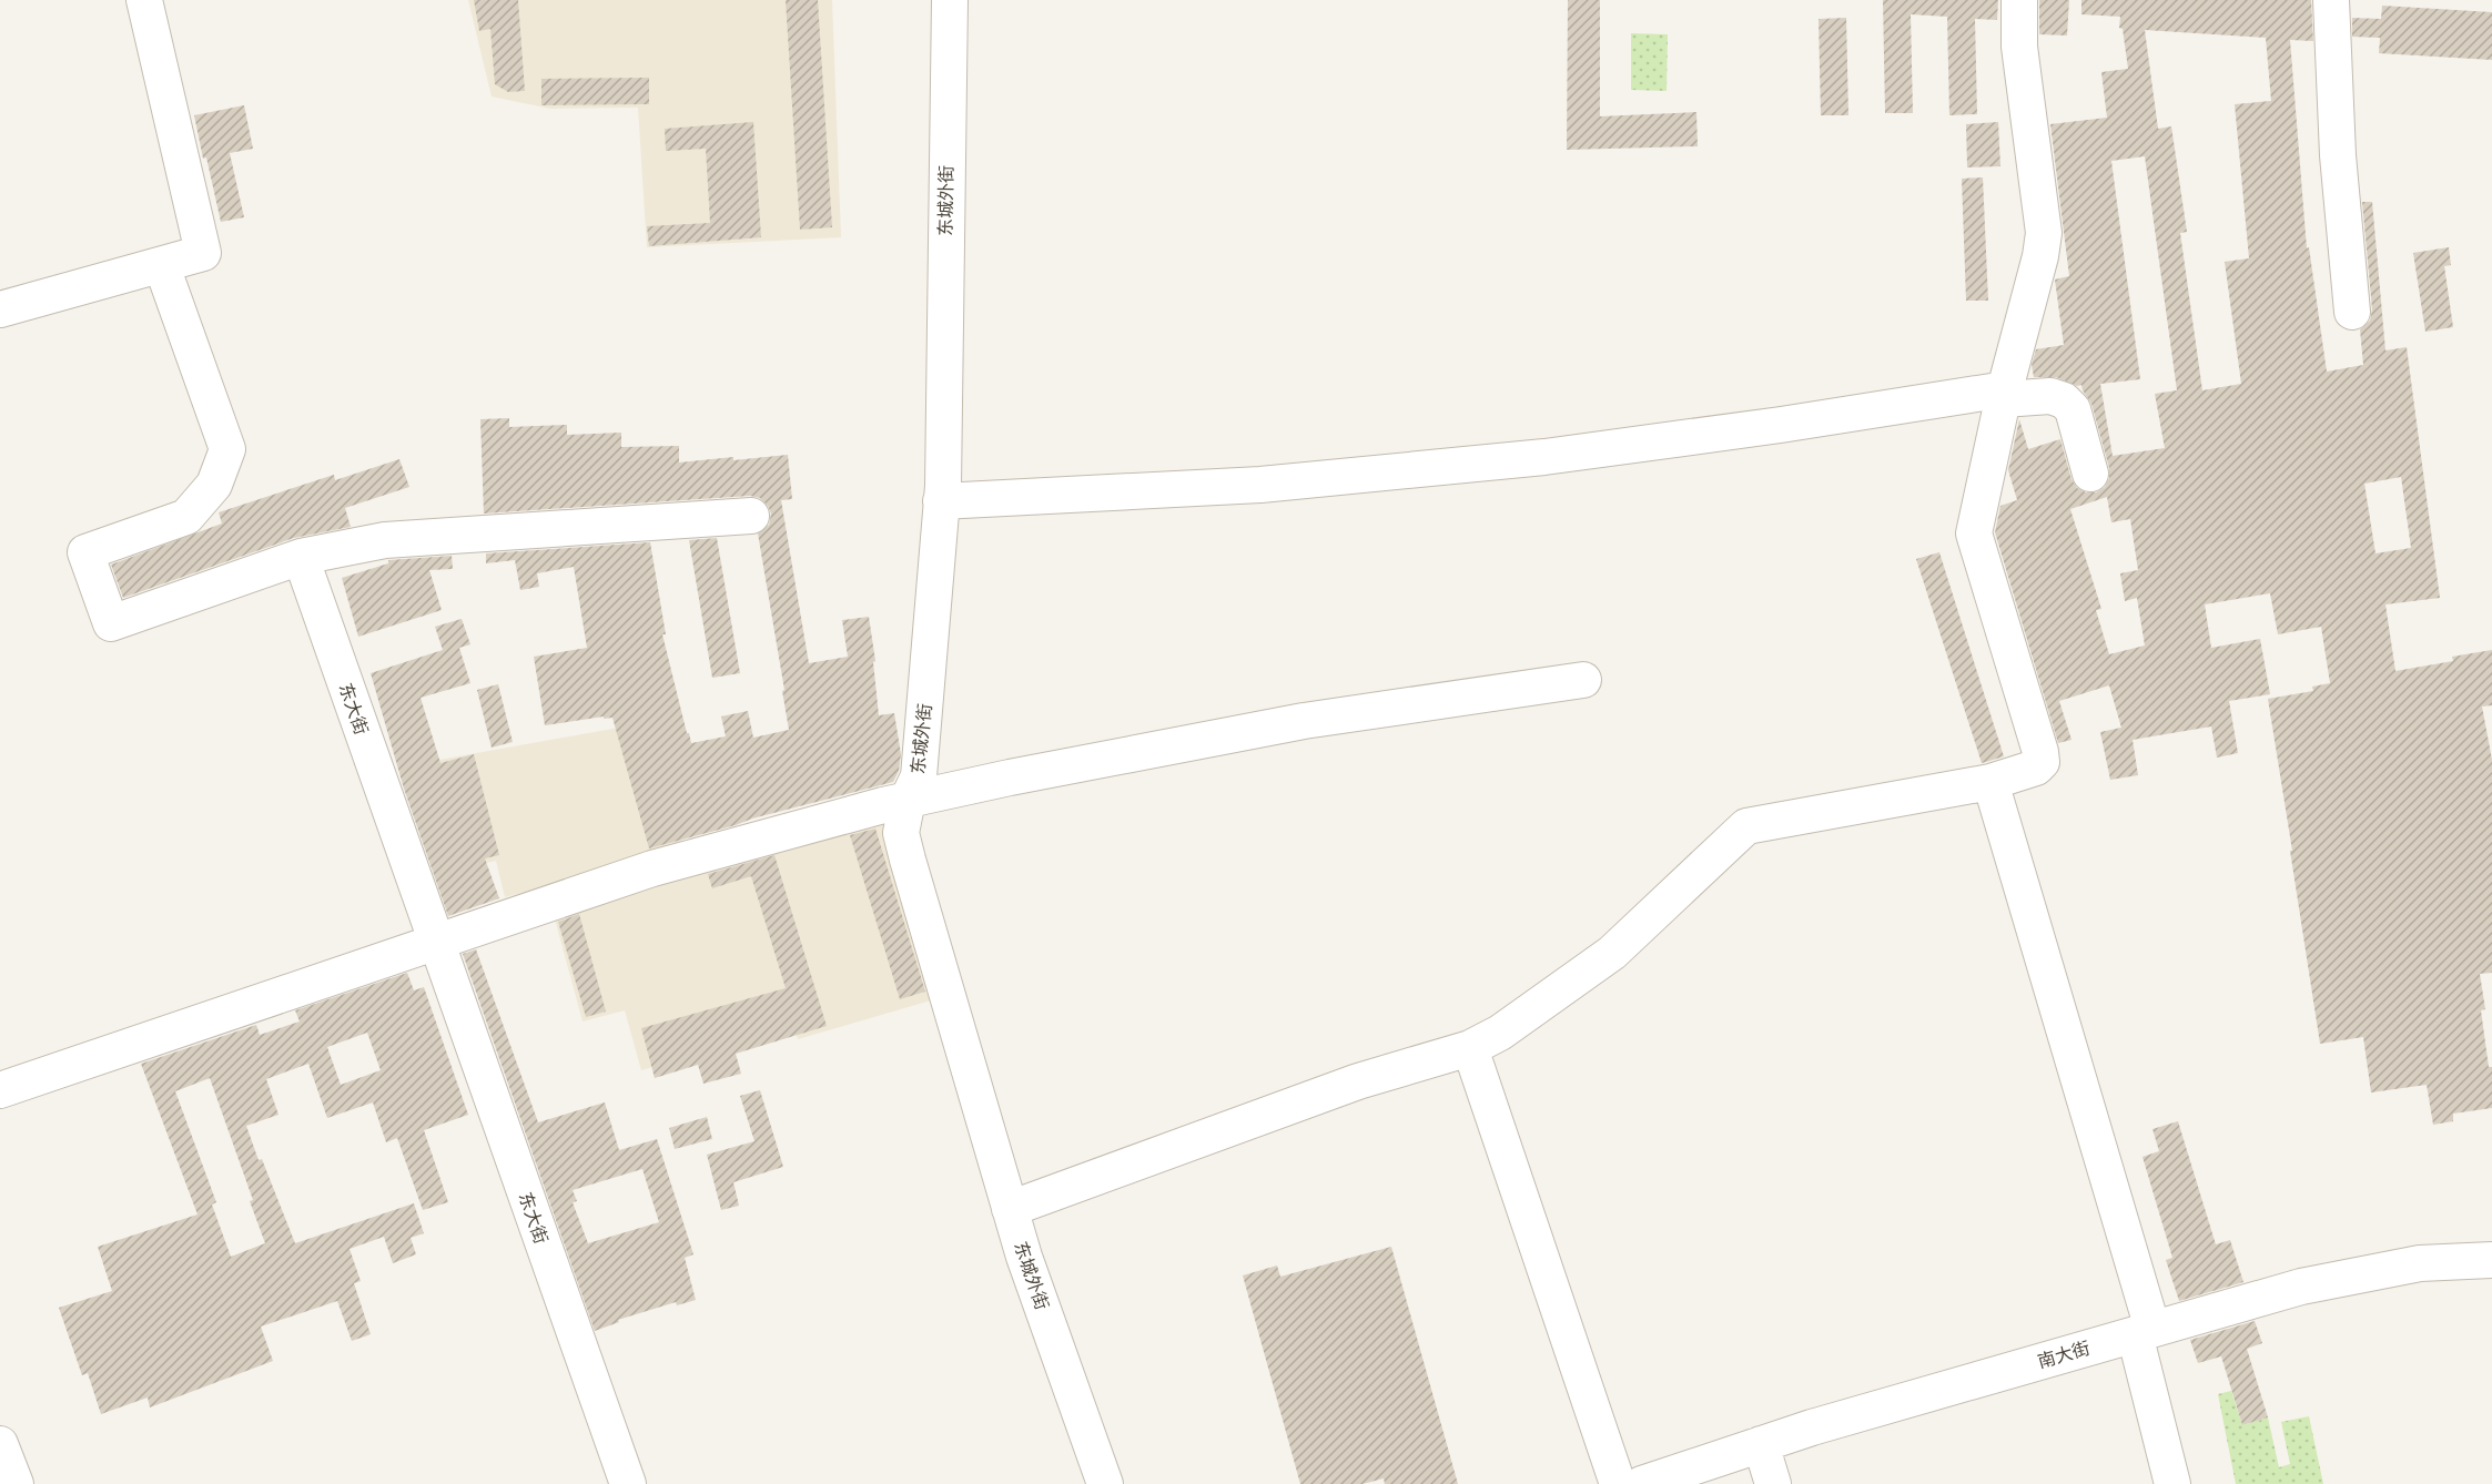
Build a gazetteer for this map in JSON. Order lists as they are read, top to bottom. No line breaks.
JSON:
{"streets":{"street":["东城外街","东大街","南大街"]}}
